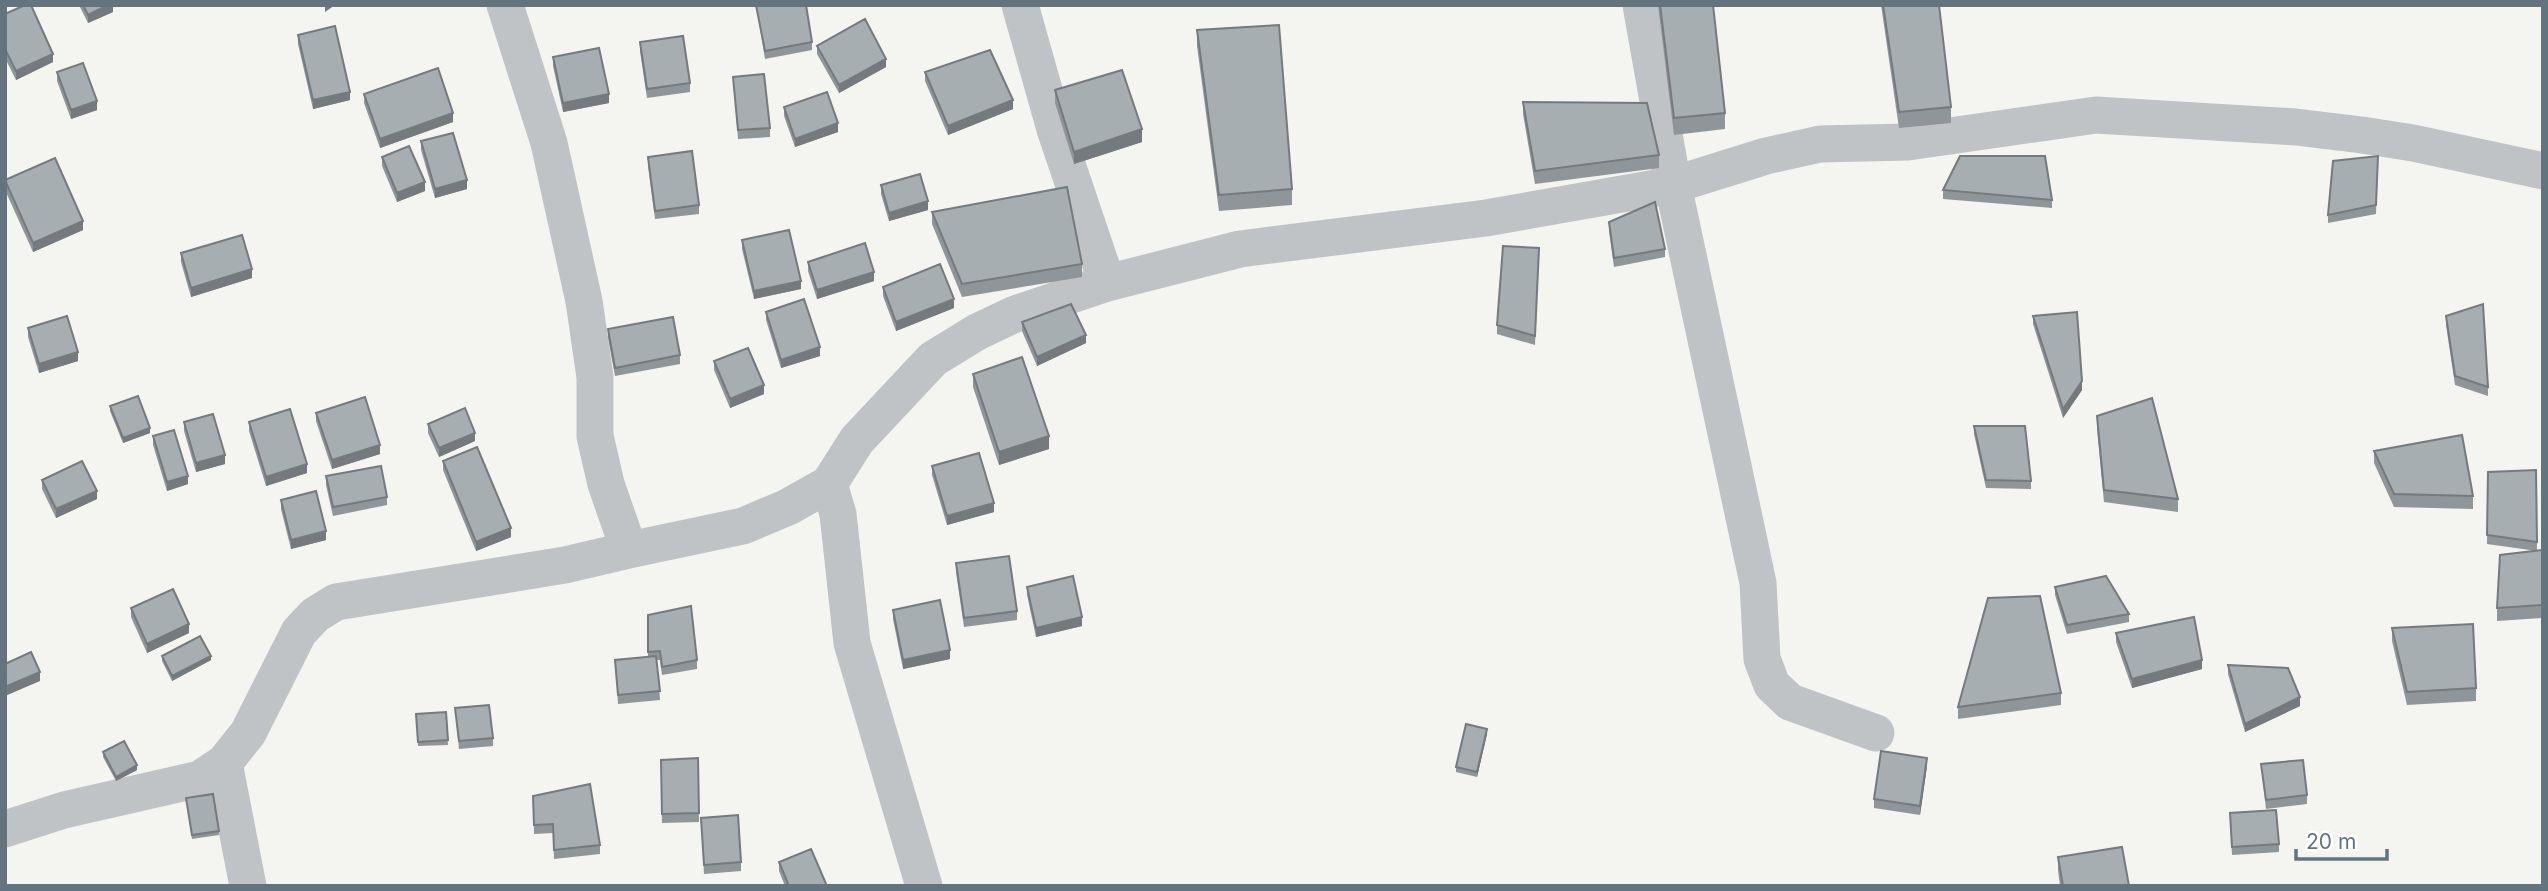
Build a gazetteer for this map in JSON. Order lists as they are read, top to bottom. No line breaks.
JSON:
{"scale_bar":"20 m"}
